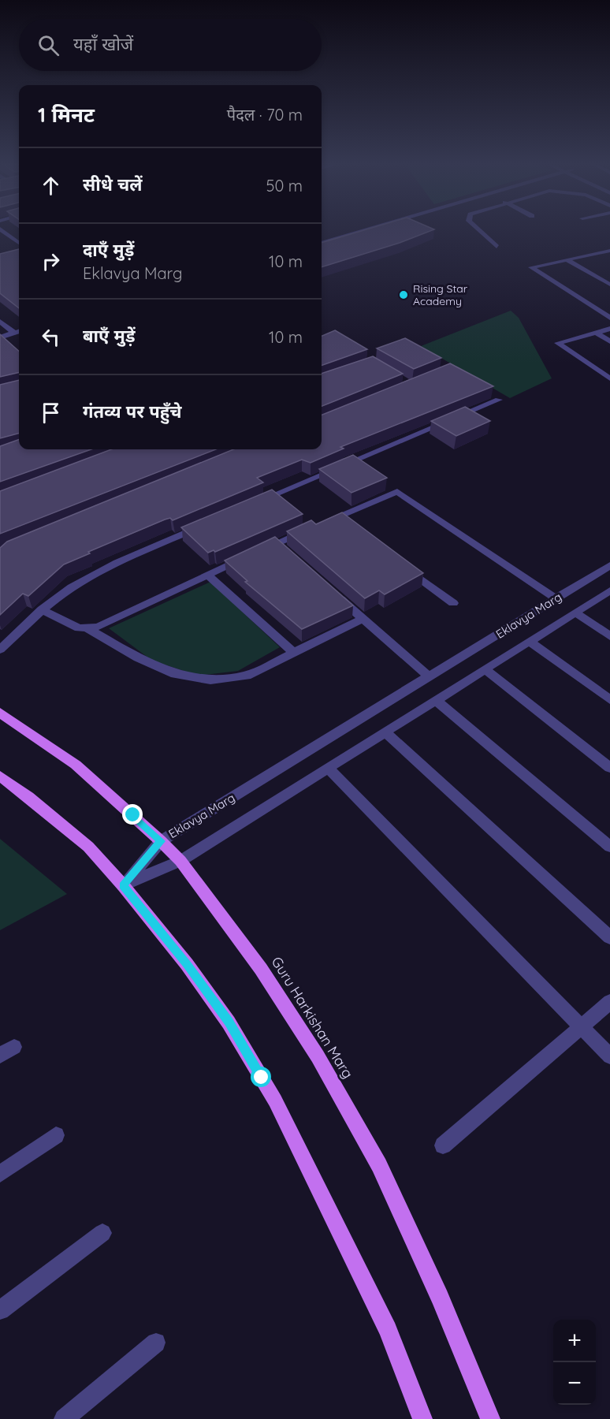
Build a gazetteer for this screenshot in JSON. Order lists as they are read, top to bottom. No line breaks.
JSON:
{"streets":{"main road":["Guru Harkishan Marg"],"street":["Eklavya Marg"]},"crossings":[["Eklavya Marg","Guru Harkishan Marg"]],"places":["Rising Star Academy"],"page":{"search":"यहाँ खोजें","heading":["1 मिनट","पैदल · 70 m"],"list":[["सीधे चलें","50 m"],["दाएँ मुड़ें","Eklavya Marg","10 m"],["बाएँ मुड़ें","10 m"],"गंतव्य पर पहुँचे"],"map_buttons":["+","−"]}}
